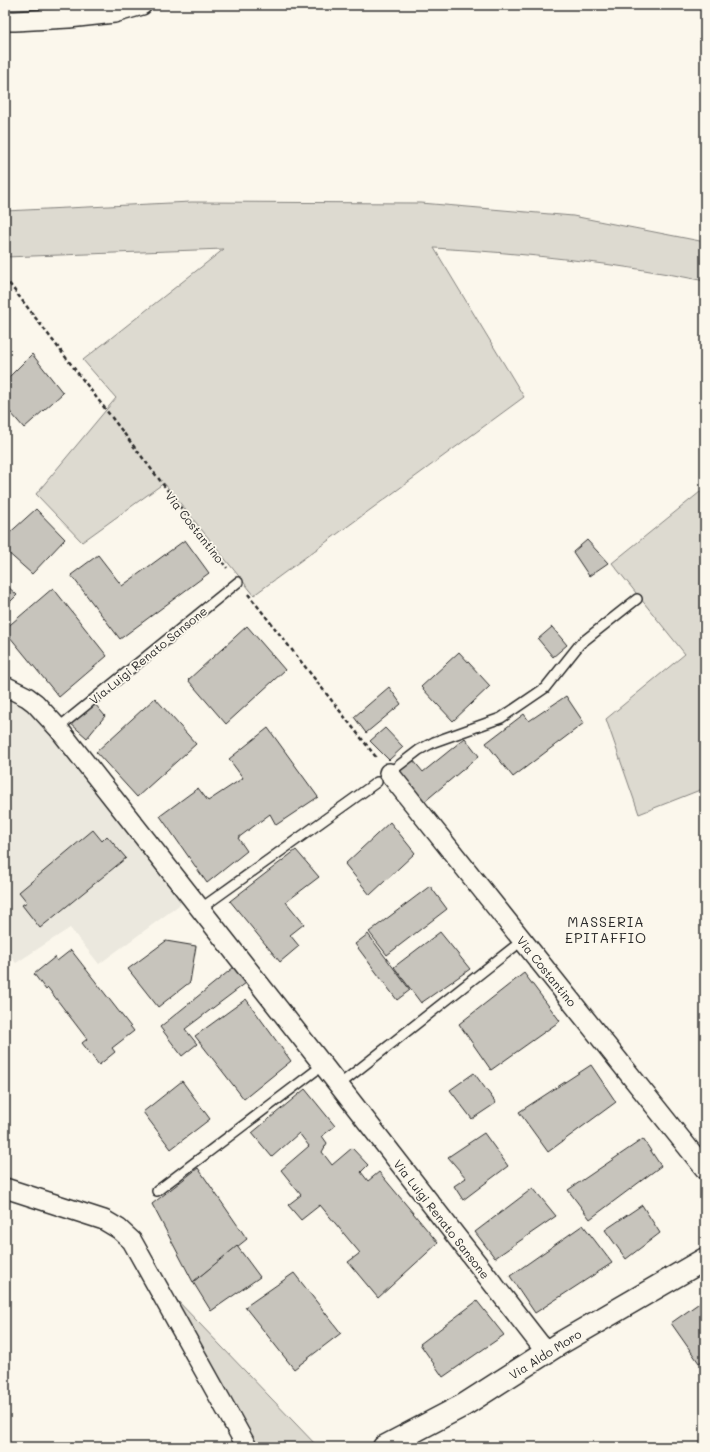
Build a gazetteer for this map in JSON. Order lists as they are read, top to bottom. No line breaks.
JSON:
{"streets":{"street":["Via Costantino","Via Luigi Renato Sansone","Via Aldo Moro"]},"crossings":[["Via Costantino","Via Luigi Renato Sansone"],["Via Luigi Renato Sansone","Via Aldo Moro"]],"districts":["MASSERIA EPITAFFIO"]}
